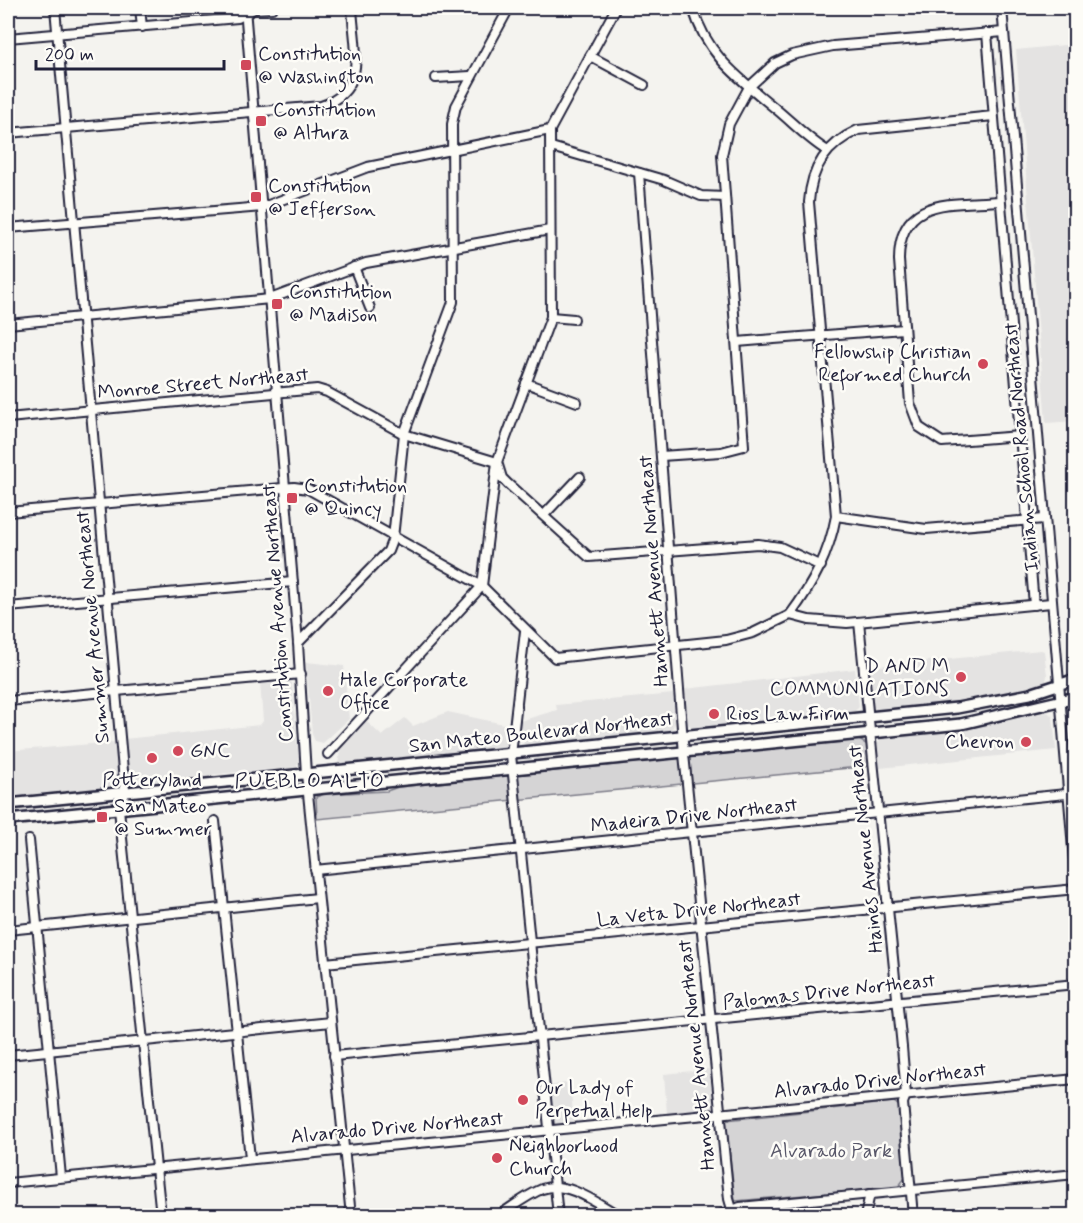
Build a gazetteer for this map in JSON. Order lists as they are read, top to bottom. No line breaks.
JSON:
{"streets":{"main road":["San Mateo Boulevard Northeast"],"street":["Monroe Street Northeast","Indian School Road Northeast","Hannett Avenue Northeast","Constitution Avenue Northeast","Summer Avenue Northeast","Madeira Drive Northeast","Haines Avenue Northeast","La Veta Drive Northeast","Palomas Drive Northeast","Alvarado Drive Northeast"]},"crossings":[["Monroe Street Northeast","Constitution Avenue Northeast"],["Monroe Street Northeast","Summer Avenue Northeast"],["Indian School Road Northeast","San Mateo Boulevard Northeast"],["Indian School Road Northeast","Madeira Drive Northeast"],["Hannett Avenue Northeast","San Mateo Boulevard Northeast"],["Hannett Avenue Northeast","Madeira Drive Northeast"],["Hannett Avenue Northeast","La Veta Drive Northeast"],["Hannett Avenue Northeast","Palomas Drive Northeast"],["Hannett Avenue Northeast","Alvarado Drive Northeast"],["Constitution Avenue Northeast","San Mateo Boulevard Northeast"],["Constitution Avenue Northeast","Madeira Drive Northeast"],["Constitution Avenue Northeast","La Veta Drive Northeast"],["Constitution Avenue Northeast","Palomas Drive Northeast"],["Constitution Avenue Northeast","Alvarado Drive Northeast"],["Summer Avenue Northeast","San Mateo Boulevard Northeast"],["Summer Avenue Northeast","Alvarado Drive Northeast"],["San Mateo Boulevard Northeast","Haines Avenue Northeast"],["Madeira Drive Northeast","Haines Avenue Northeast"],["Haines Avenue Northeast","La Veta Drive Northeast"],["Haines Avenue Northeast","Palomas Drive Northeast"],["Haines Avenue Northeast","Alvarado Drive Northeast"]],"districts":["PUEBLO ALTO"],"parks":["Alvarado Park"],"places":{"transit":["Constitution @ Washington","Constitution @ Altura","Constitution @ Jefferson","Constitution @ Madison","Constitution @ Quincy","San Mateo @ Summer"],"other":["Fellowship Christian Reformed Church","D AND M COMMUNICATIONS","Hale Corporate Office","Rios Law Firm","Chevron","GNC","Potteryland","Our Lady of Perpetual Help","Neighborhood Church"]},"scale_bar":"200 m"}
